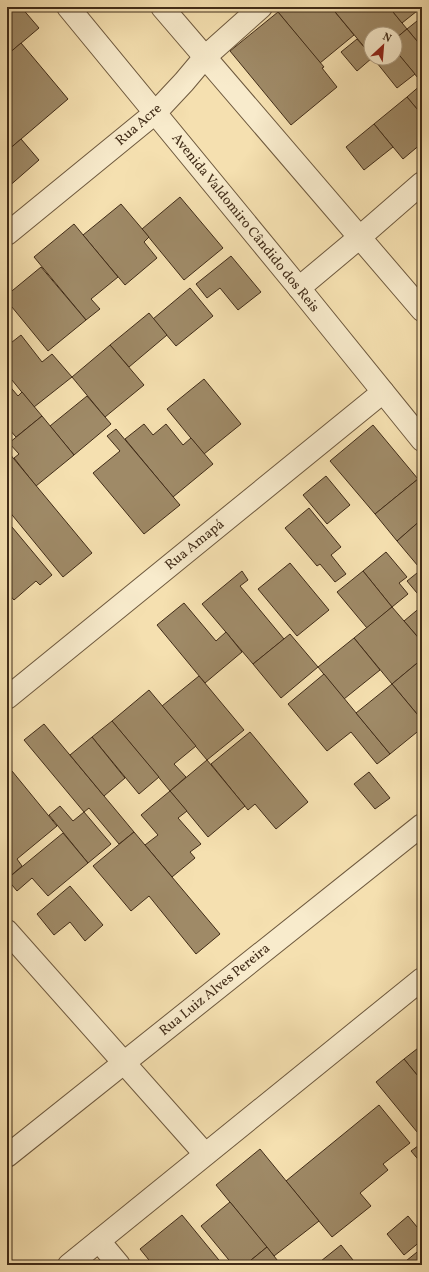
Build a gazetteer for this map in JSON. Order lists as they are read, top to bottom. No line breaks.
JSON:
{"streets":{"street":["Rua Acre","Avenida Valdomiro Cândido dos Reis","Rua Amapá","Rua Luiz Alves Pereira"]},"crossings":[["Rua Acre","Avenida Valdomiro Cândido dos Reis"],["Avenida Valdomiro Cândido dos Reis","Rua Amapá"]],"north":"top right"}
